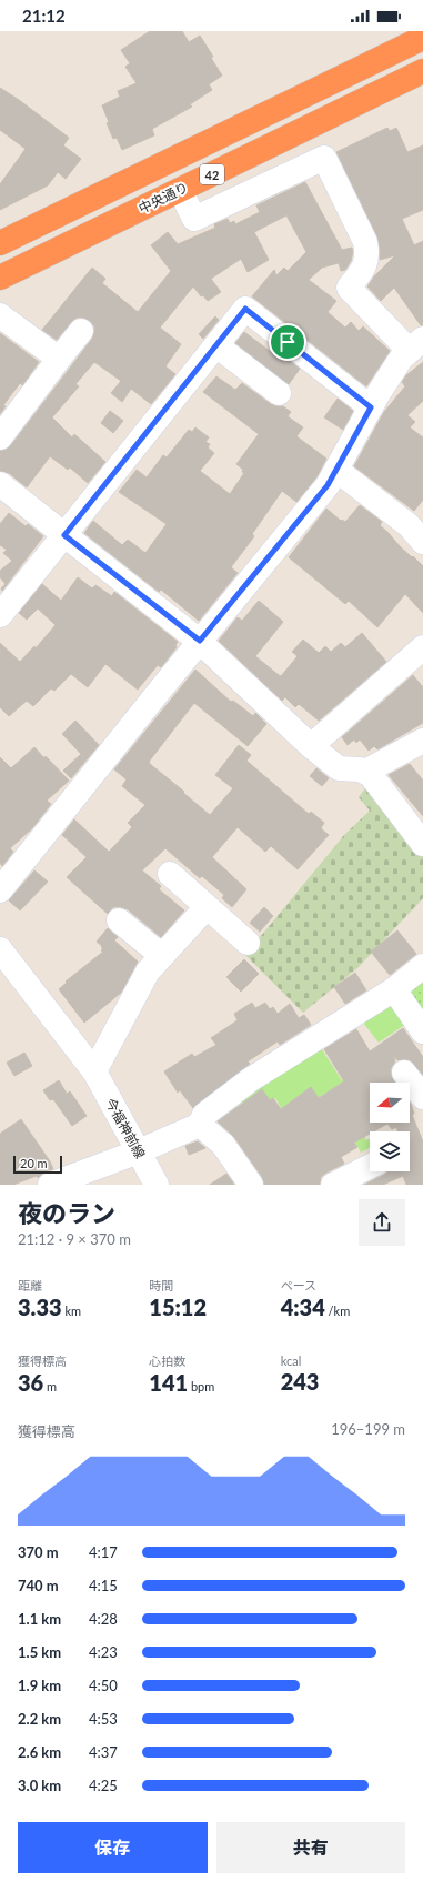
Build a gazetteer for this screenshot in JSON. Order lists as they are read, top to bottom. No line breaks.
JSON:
{"streets":{"highway":["42","中央通り"],"street":["今福神前線"]},"scale_bar":"20 m","north":"left","page":{"status":"21:12","scale":"20 m","heading":["夜のラン","21:12 · 9 × 370 m"],"stats":[["距離","3.33 km"],["時間","15:12"],["ペース","4:34 /km"],["獲得標高","36 m"],["心拍数","141 bpm"],["kcal","243"]],"chart":["獲得標高","196–199 m"],"list":[{"name":"370 m","note":"4:17"},{"name":"740 m","note":"4:15"},{"name":"1.1 km","note":"4:28"},{"name":"1.5 km","note":"4:23"},{"name":"1.9 km","note":"4:50"},{"name":"2.2 km","note":"4:53"},{"name":"2.6 km","note":"4:37"},{"name":"3.0 km","note":"4:25"}],"buttons":["保存","共有"]}}
